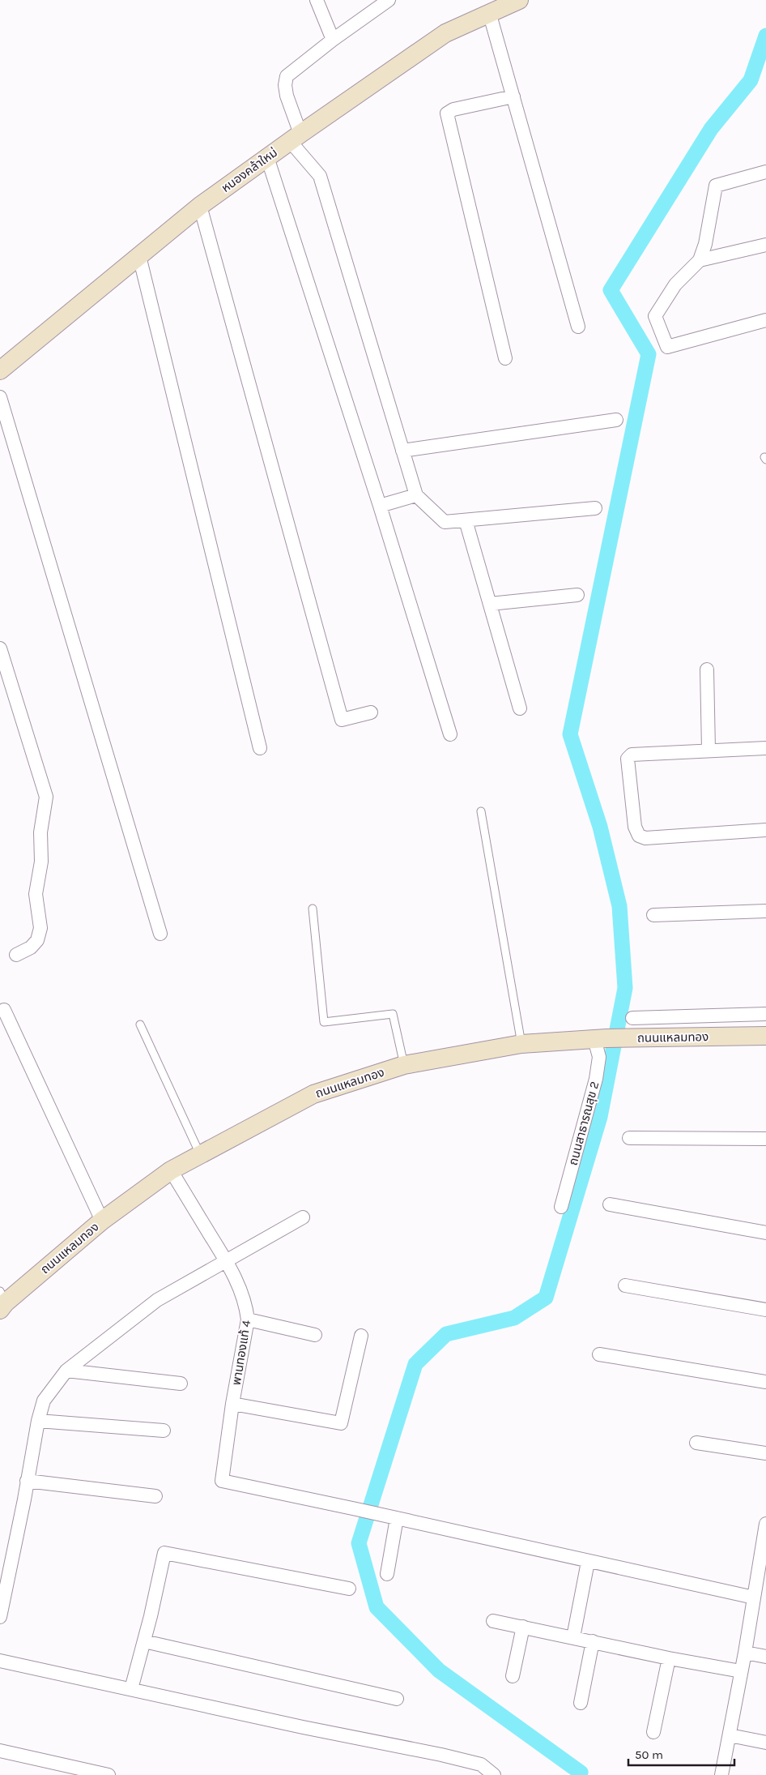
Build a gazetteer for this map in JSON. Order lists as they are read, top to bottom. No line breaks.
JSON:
{"streets":{"main road":["หนองคล้าใหม่","ถนนแหลมทอง"],"street":["ถนนสาธารณสุข 2","พานทองแท้ 4"]},"crossings":[["ถนนแหลมทอง","ถนนสาธารณสุข 2"],["ถนนแหลมทอง","พานทองแท้ 4"]],"scale_bar":"50 m"}
